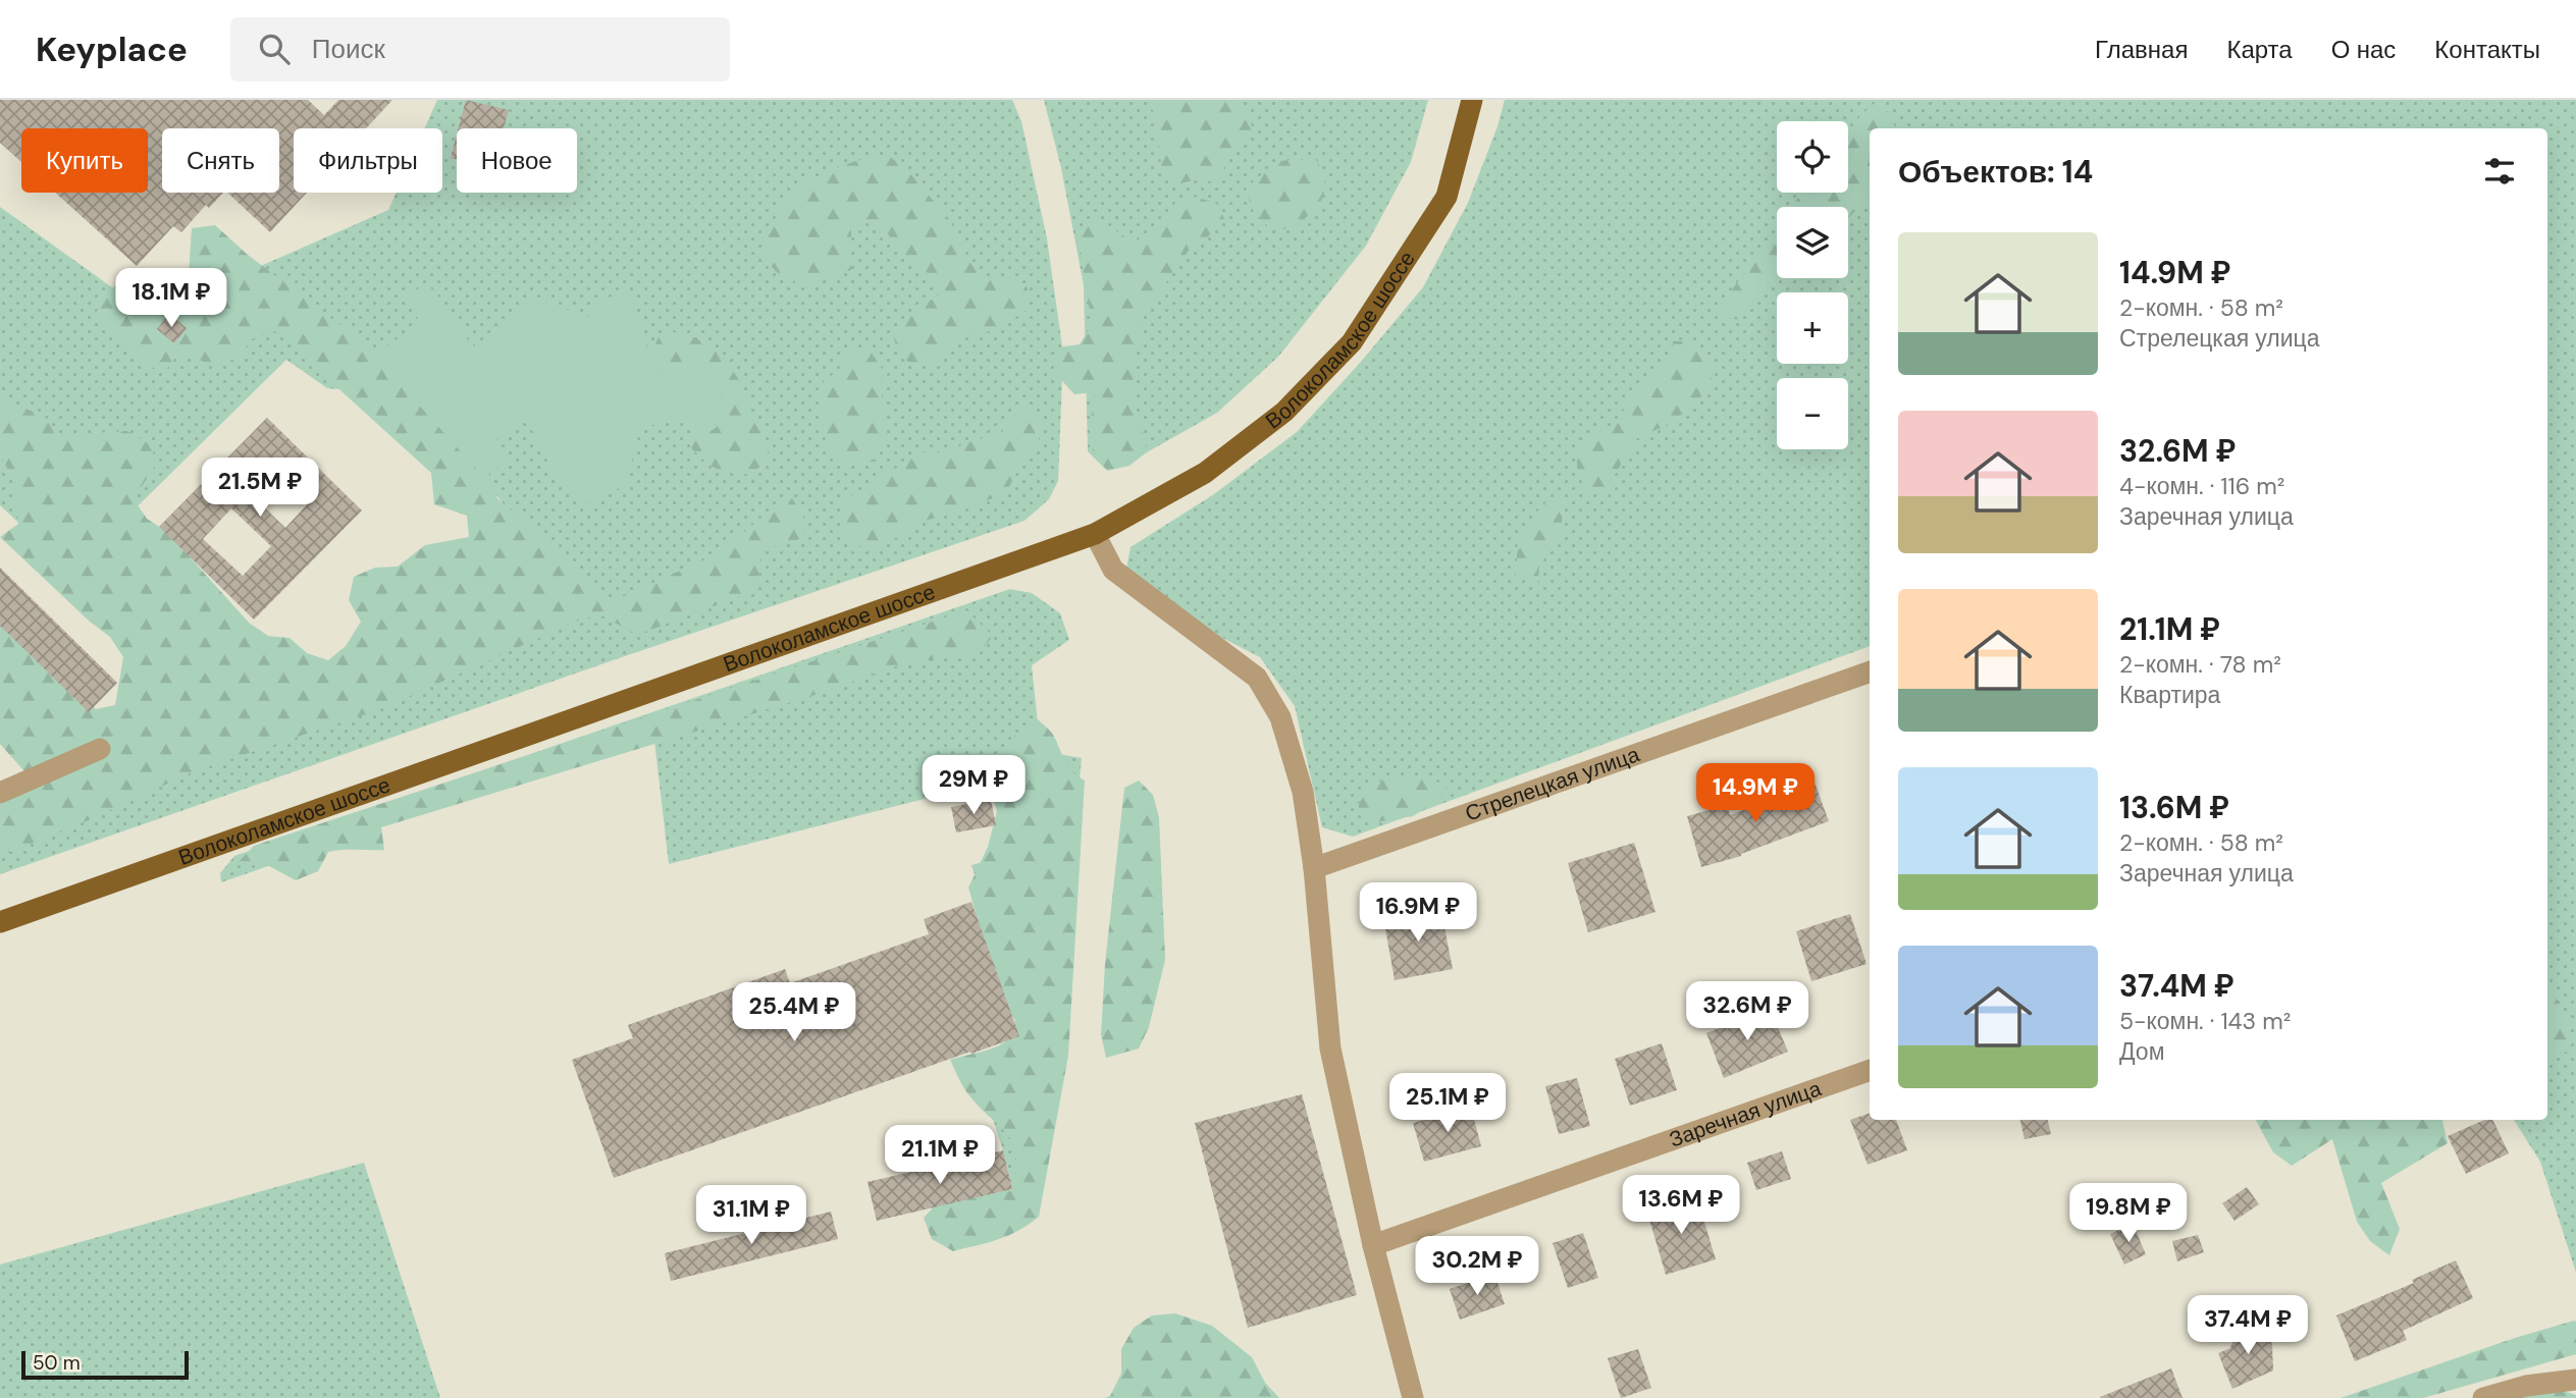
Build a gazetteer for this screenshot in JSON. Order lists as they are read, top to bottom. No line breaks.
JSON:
{"streets":{"main road":["Волоколамское шоссе"],"street":["Стрелецкая улица","Заречная улица"]},"scale_bar":"50 m","page":{"header":"Keyplace","search":"Поиск","nav":["Главная","Карта","О нас","Контакты"],"map_buttons":["+","−"],"chip":["Купить","Снять","Фильтры","Новое"],"heading":"Объектов: 14","list":[{"name":"14.9M ₽","note":"2-комн. · 58 m² · Стрелецкая улица"},{"name":"32.6M ₽","note":"4-комн. · 116 m² · Заречная улица"},{"name":"21.1M ₽","note":"2-комн. · 78 m² · Квартира"},{"name":"13.6M ₽","note":"2-комн. · 58 m² · Заречная улица"},{"name":"37.4M ₽","note":"5-комн. · 143 m² · Дом"}],"price":["18.1M ₽","21.5M ₽","29M ₽","14.9M ₽","16.9M ₽","32.6M ₽","25.4M ₽","25.1M ₽","21.1M ₽","13.6M ₽","19.8M ₽","31.1M ₽","30.2M ₽","37.4M ₽"],"scale":"50 m"}}
